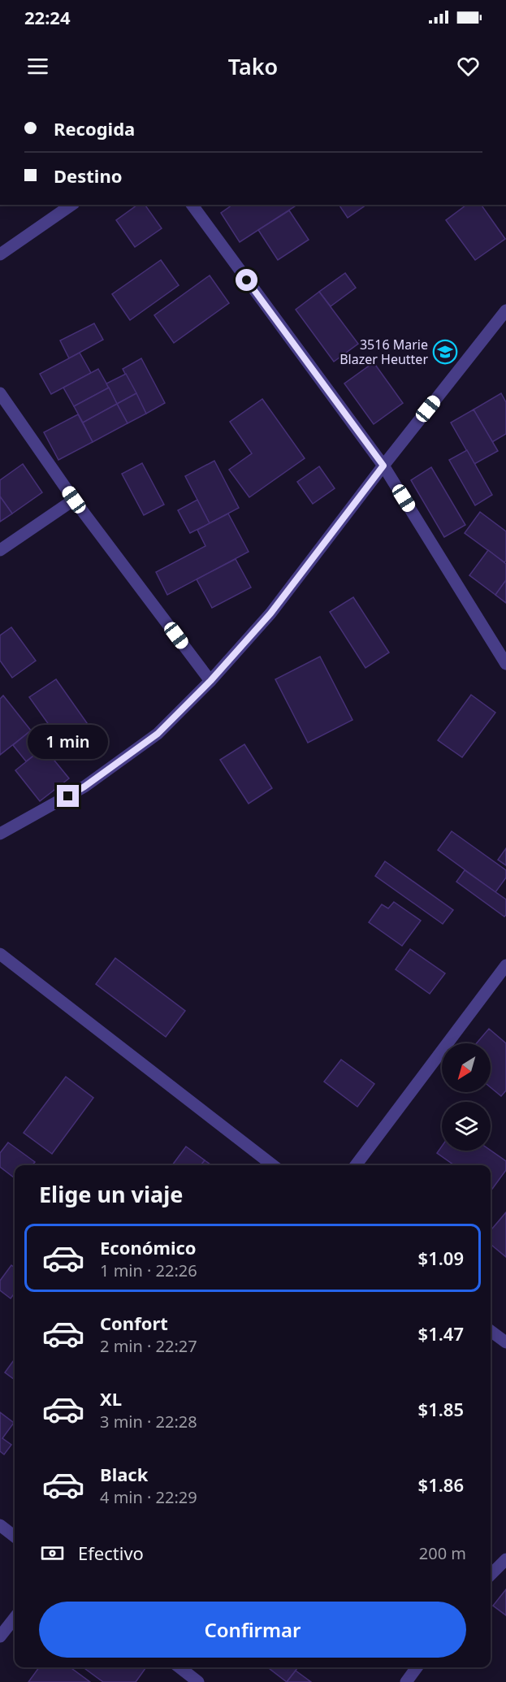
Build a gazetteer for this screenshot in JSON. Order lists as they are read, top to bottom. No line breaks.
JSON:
{"places":{"school or university":["3516 Marie Blazer Heutter"]},"north":"bottom left","page":{"status":"22:24","header":"Tako","banner":["Recogida","Destino"],"bubble":"1 min","heading":"Elige un viaje","list":[{"name":"Económico","note":"1 min · 22:26","value":"$1.09"},{"name":"Confort","note":"2 min · 22:27","value":"$1.47"},{"name":"XL","note":"3 min · 22:28","value":"$1.85"},{"name":"Black","note":"4 min · 22:29","value":"$1.86"}],"pay":["Efectivo","200 m"],"buttons":"Confirmar"}}
